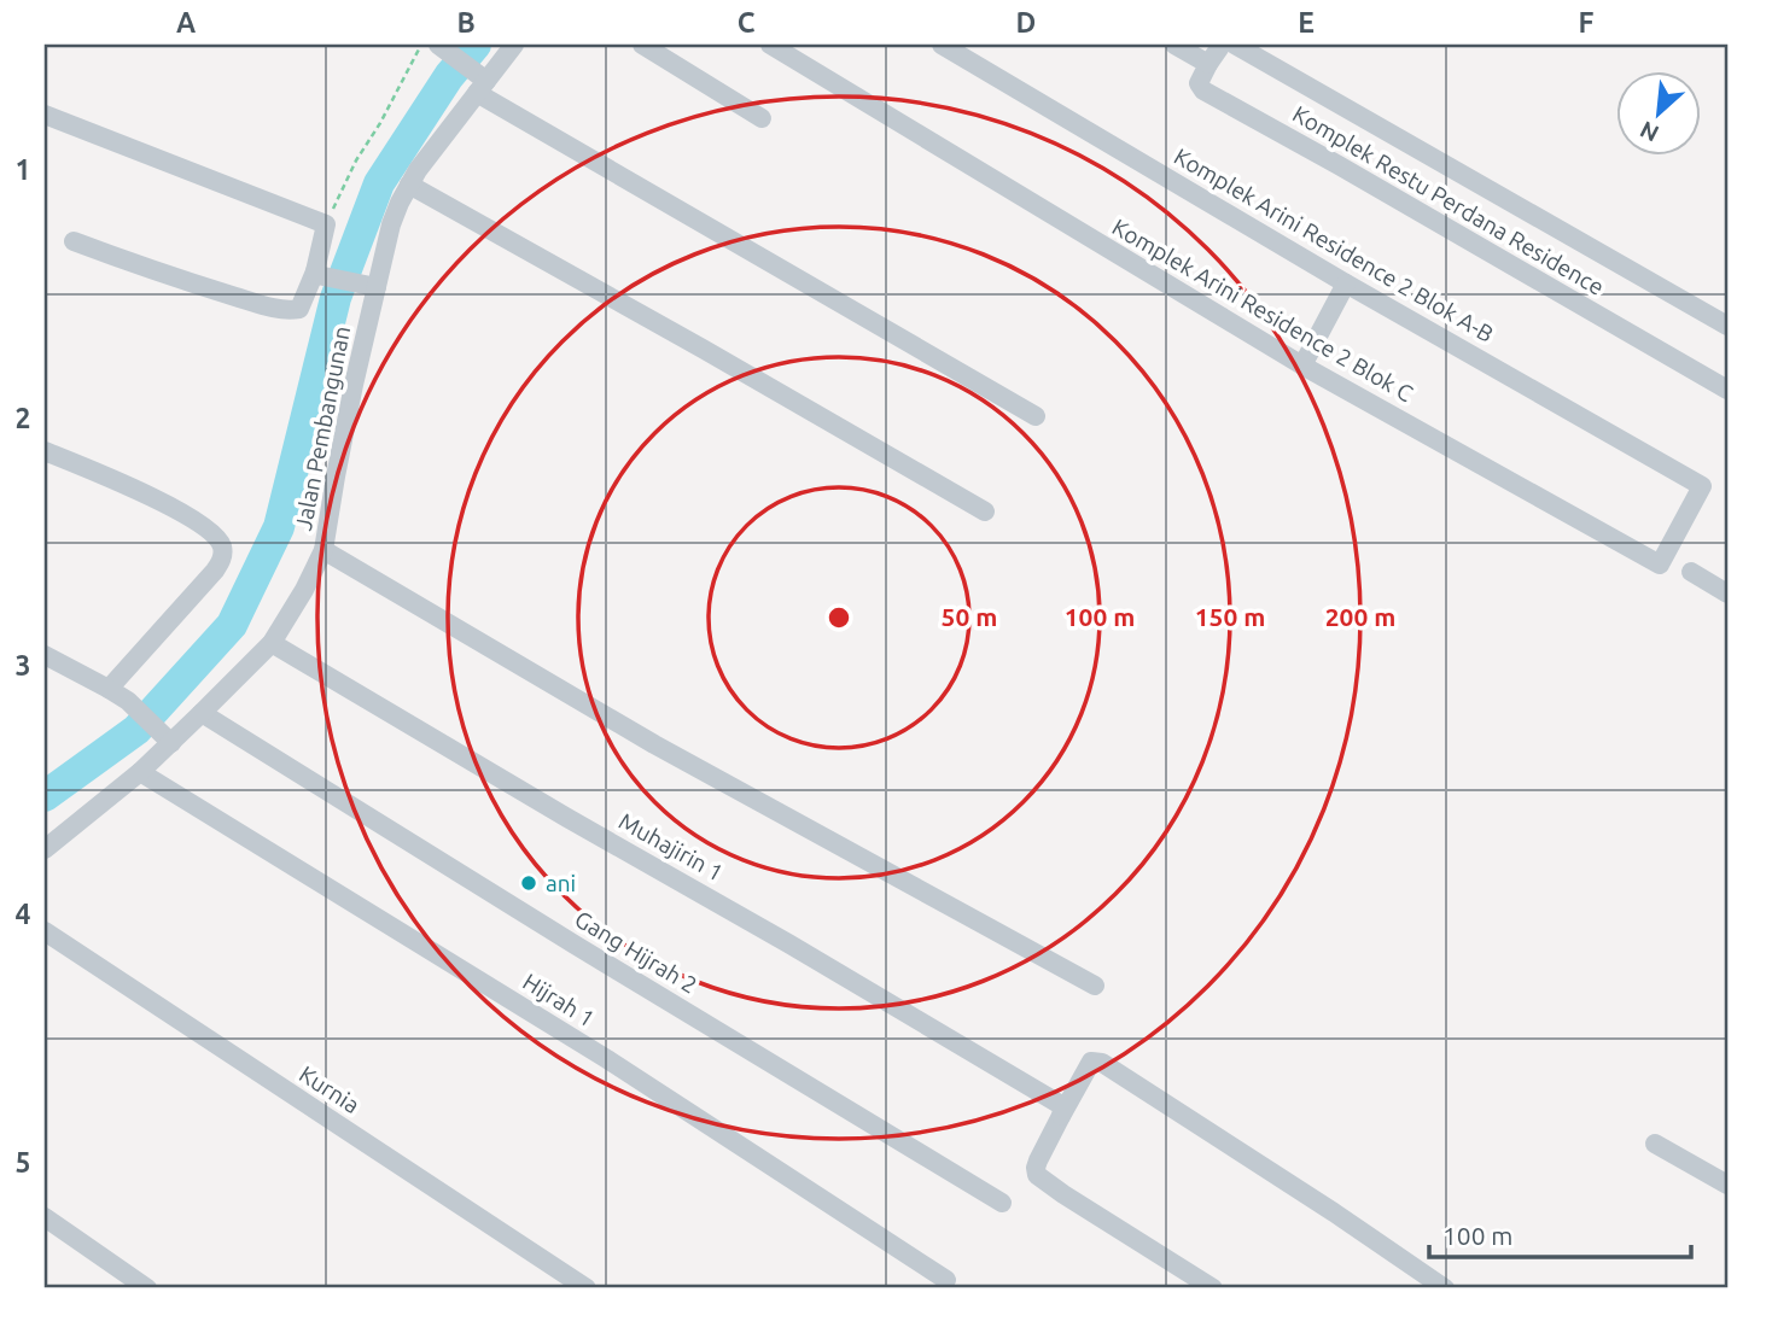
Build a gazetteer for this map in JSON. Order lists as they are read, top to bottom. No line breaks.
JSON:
{"streets":{"street":["Komplek Restu Perdana Residence","Komplek Arini Residence 2 Blok A-B","Komplek Arini Residence 2 Blok C","Jalan Pembangunan","Muhajirin 1","Gang Hijrah 2","Hijrah 1","Kurnia"]},"crossings":[["Komplek Arini Residence 2 Blok A-B","Komplek Arini Residence 2 Blok C"],["Jalan Pembangunan","Muhajirin 1"],["Jalan Pembangunan","Gang Hijrah 2"],["Jalan Pembangunan","Hijrah 1"]],"places":["ani"],"scale_bar":"100 m","north":"bottom left","grid":{"columns":["A","B","C","D","E","F"],"rows":["1","2","3","4","5"]},"rings":["50 m","100 m","150 m","200 m"]}
